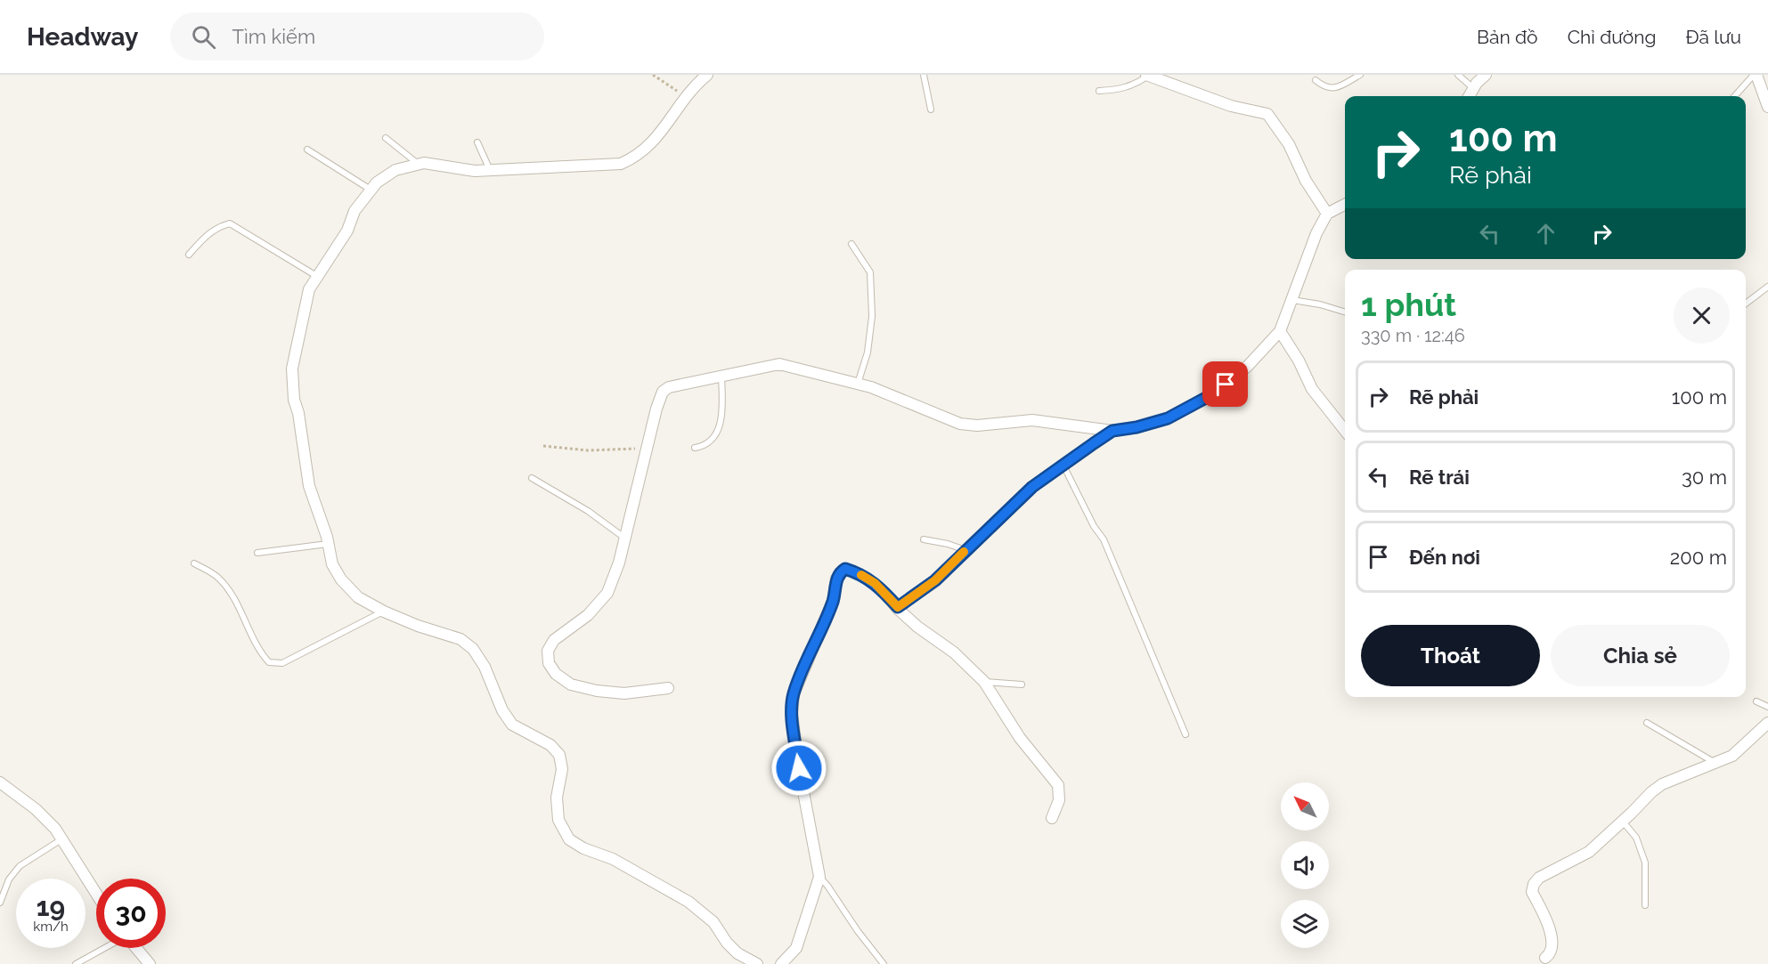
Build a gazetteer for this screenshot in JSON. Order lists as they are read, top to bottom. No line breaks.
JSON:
{"north":"top left","page":{"header":"Headway","search":"Tìm kiếm","nav":["Bản đồ","Chỉ đường","Đã lưu"],"turn":["100 m","Rẽ phải"],"heading":["1 phút","330 m · 12:46"],"list":[{"name":"Rẽ phải","value":"100 m"},{"name":"Rẽ trái","value":"30 m"},{"name":"Đến nơi","value":"200 m"}],"buttons":["Thoát","Chia sẻ"],"speed":"19 km/h","limit":"30"}}
